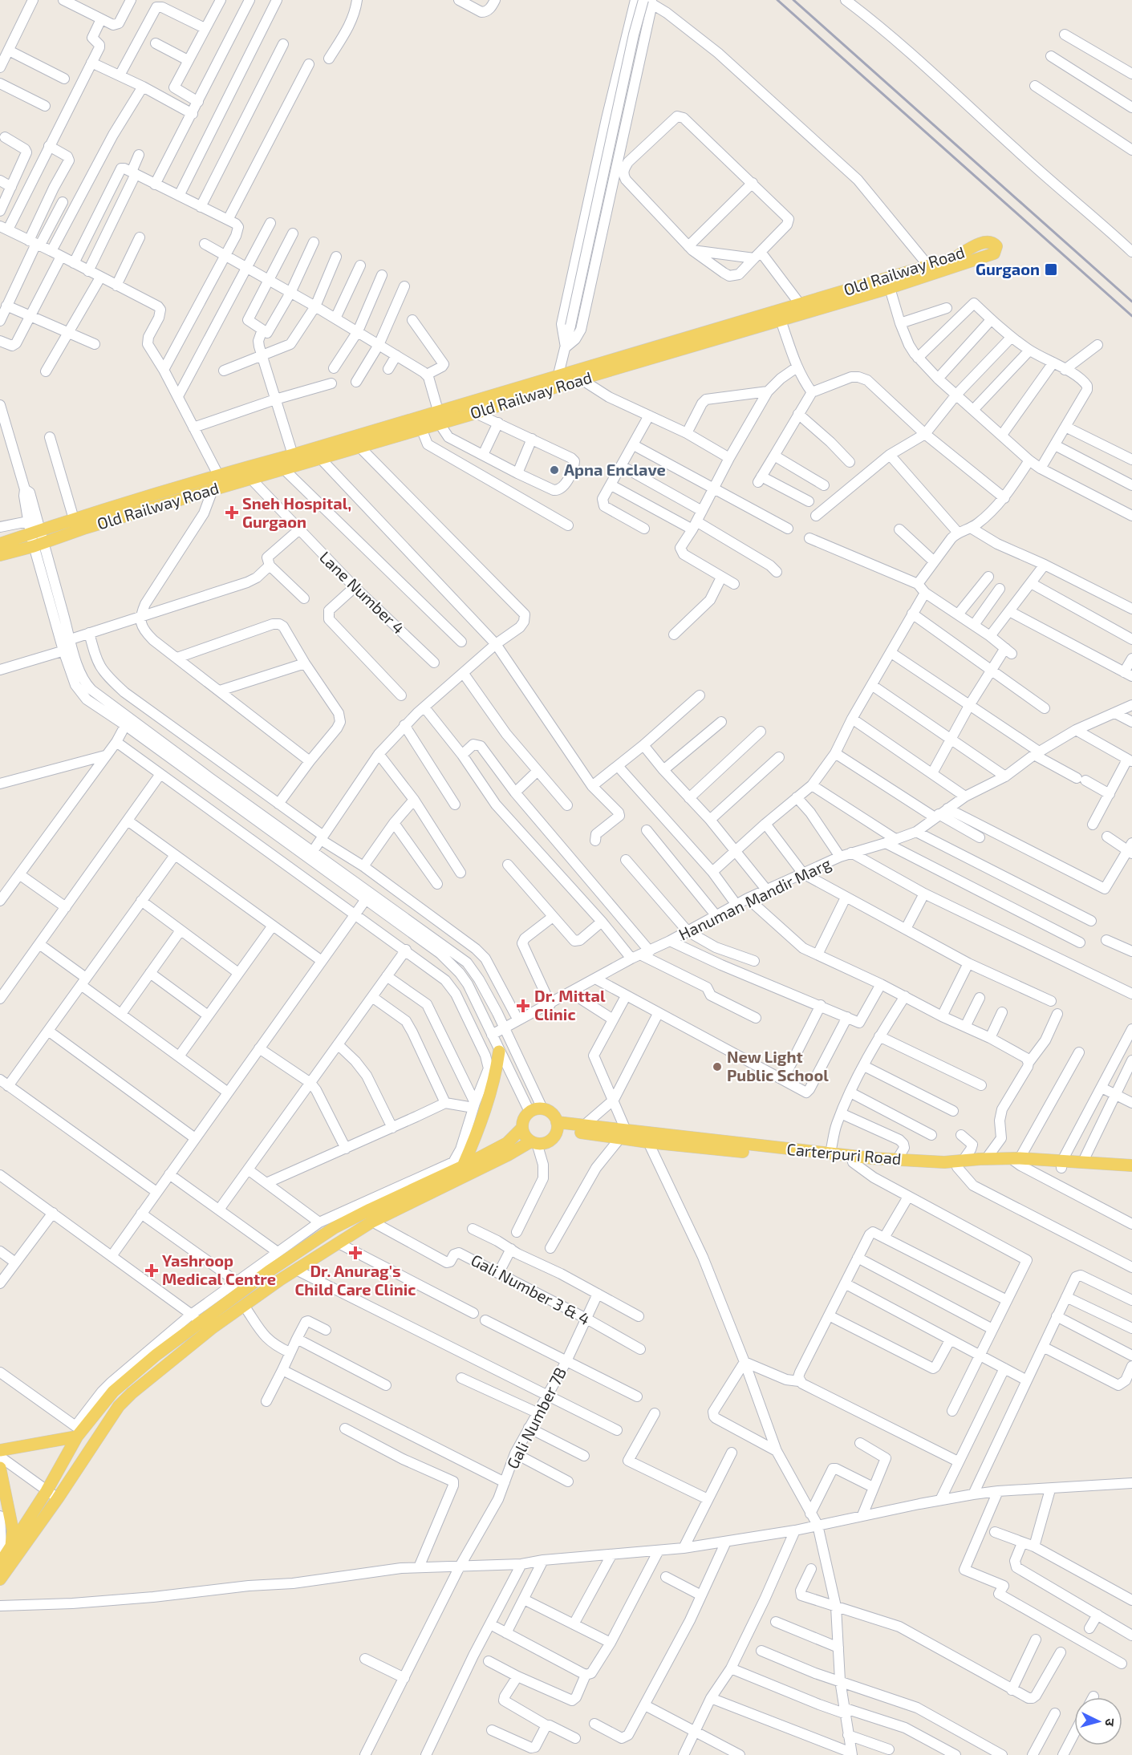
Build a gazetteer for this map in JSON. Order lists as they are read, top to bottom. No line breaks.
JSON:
{"streets":{"main road":["Old Railway Road","Carterpuri Road"],"street":["Lane Number 4","Hanuman Mandir Marg","Gali Number 3 & 4","Gali Number 7B"]},"crossings":[["Old Railway Road","Lane Number 4"],["Gali Number 3 & 4","Gali Number 7B"]],"places":{"transit":["Gurgaon"],"other":["Apna Enclave","New Light Public School"],"health":["Sneh Hospital, Gurgaon","Dr. Mittal Clinic","Dr. Anurag's Child Care Clinic","Yashroop Medical Centre"]},"north":"right"}
